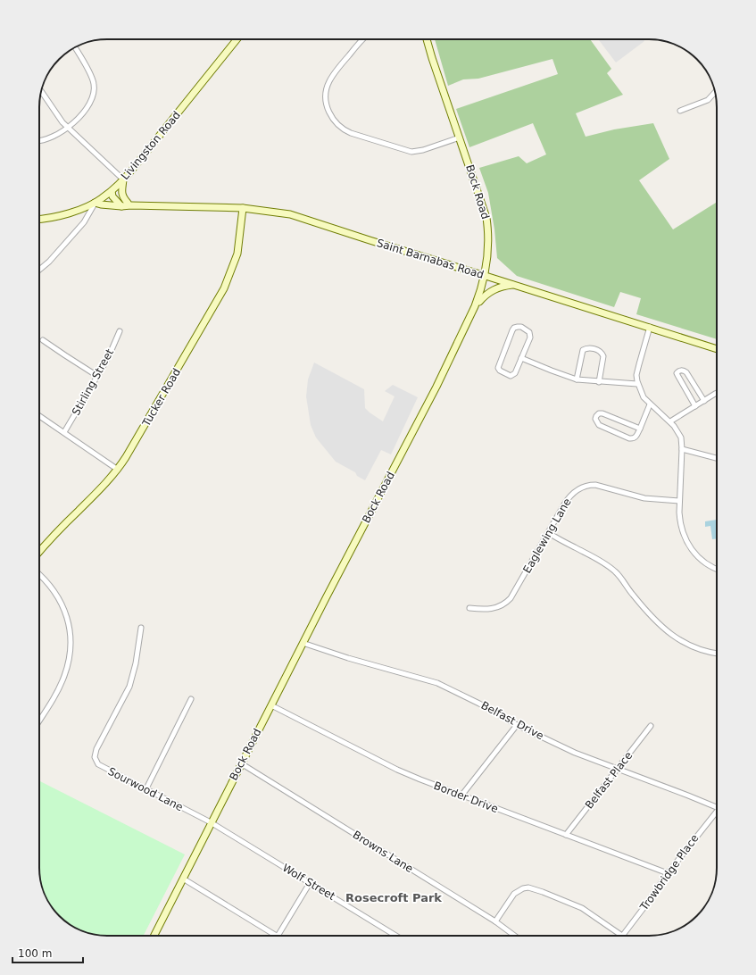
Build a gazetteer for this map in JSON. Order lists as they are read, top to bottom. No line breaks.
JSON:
{"streets":{"main road":["Livingston Road","Bock Road","Saint Barnabas Road","Tucker Road"],"street":["Stirling Street","Eaglewing Lane","Belfast Drive","Belfast Place","Sourwood Lane","Border Drive","Browns Lane","Trowbridge Place","Wolf Street"]},"crossings":[["Livingston Road","Saint Barnabas Road"],["Bock Road","Saint Barnabas Road"],["Bock Road","Belfast Drive"],["Bock Road","Sourwood Lane"],["Bock Road","Border Drive"],["Bock Road","Browns Lane"],["Bock Road","Wolf Street"],["Saint Barnabas Road","Tucker Road"],["Belfast Drive","Belfast Place"],["Belfast Place","Border Drive"],["Sourwood Lane","Wolf Street"],["Border Drive","Trowbridge Place"]],"districts":["Rosecroft Park"],"scale_bar":"100 m"}
